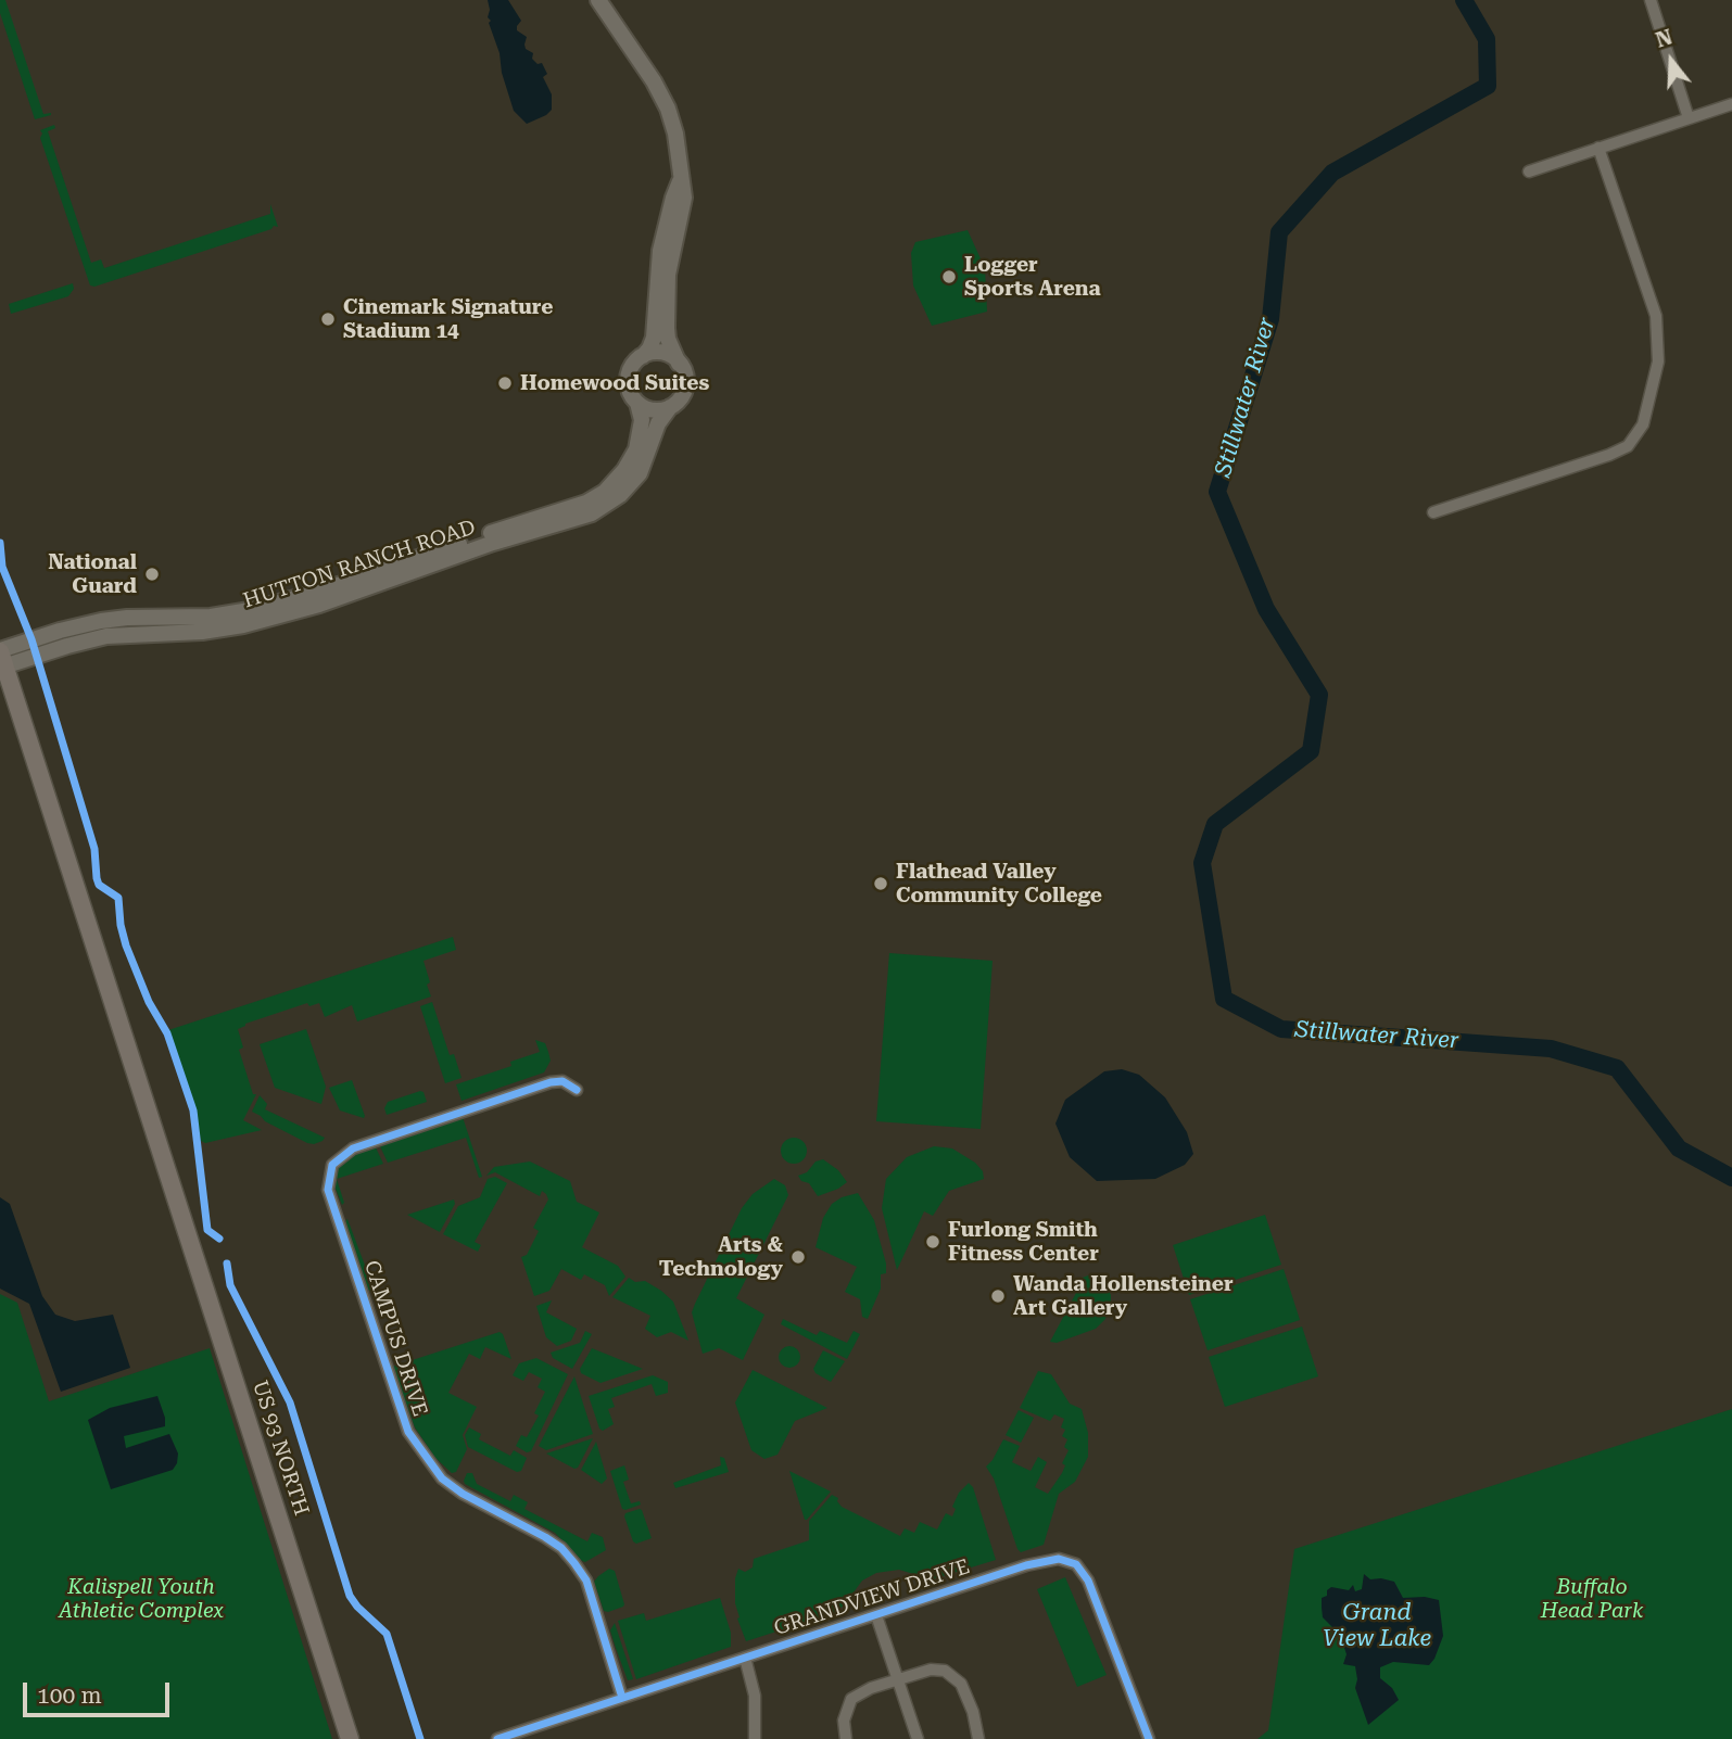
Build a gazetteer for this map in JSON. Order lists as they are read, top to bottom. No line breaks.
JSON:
{"streets":{"main road":["HUTTON RANCH ROAD","US 93 NORTH"],"street":["CAMPUS DRIVE","GRANDVIEW DRIVE"]},"crossings":[["HUTTON RANCH ROAD","US 93 NORTH"],["CAMPUS DRIVE","GRANDVIEW DRIVE"]],"water":["Stillwater River","Grand View Lake"],"parks":["Kalispell Youth Athletic Complex","Buffalo Head Park"],"places":["Logger Sports Arena","Cinemark Signature Stadium 14","Homewood Suites","National Guard","Flathead Valley Community College","Furlong Smith Fitness Center","Arts & Technology","Wanda Hollensteiner Art Gallery"],"scale_bar":"100 m","north":"top"}
